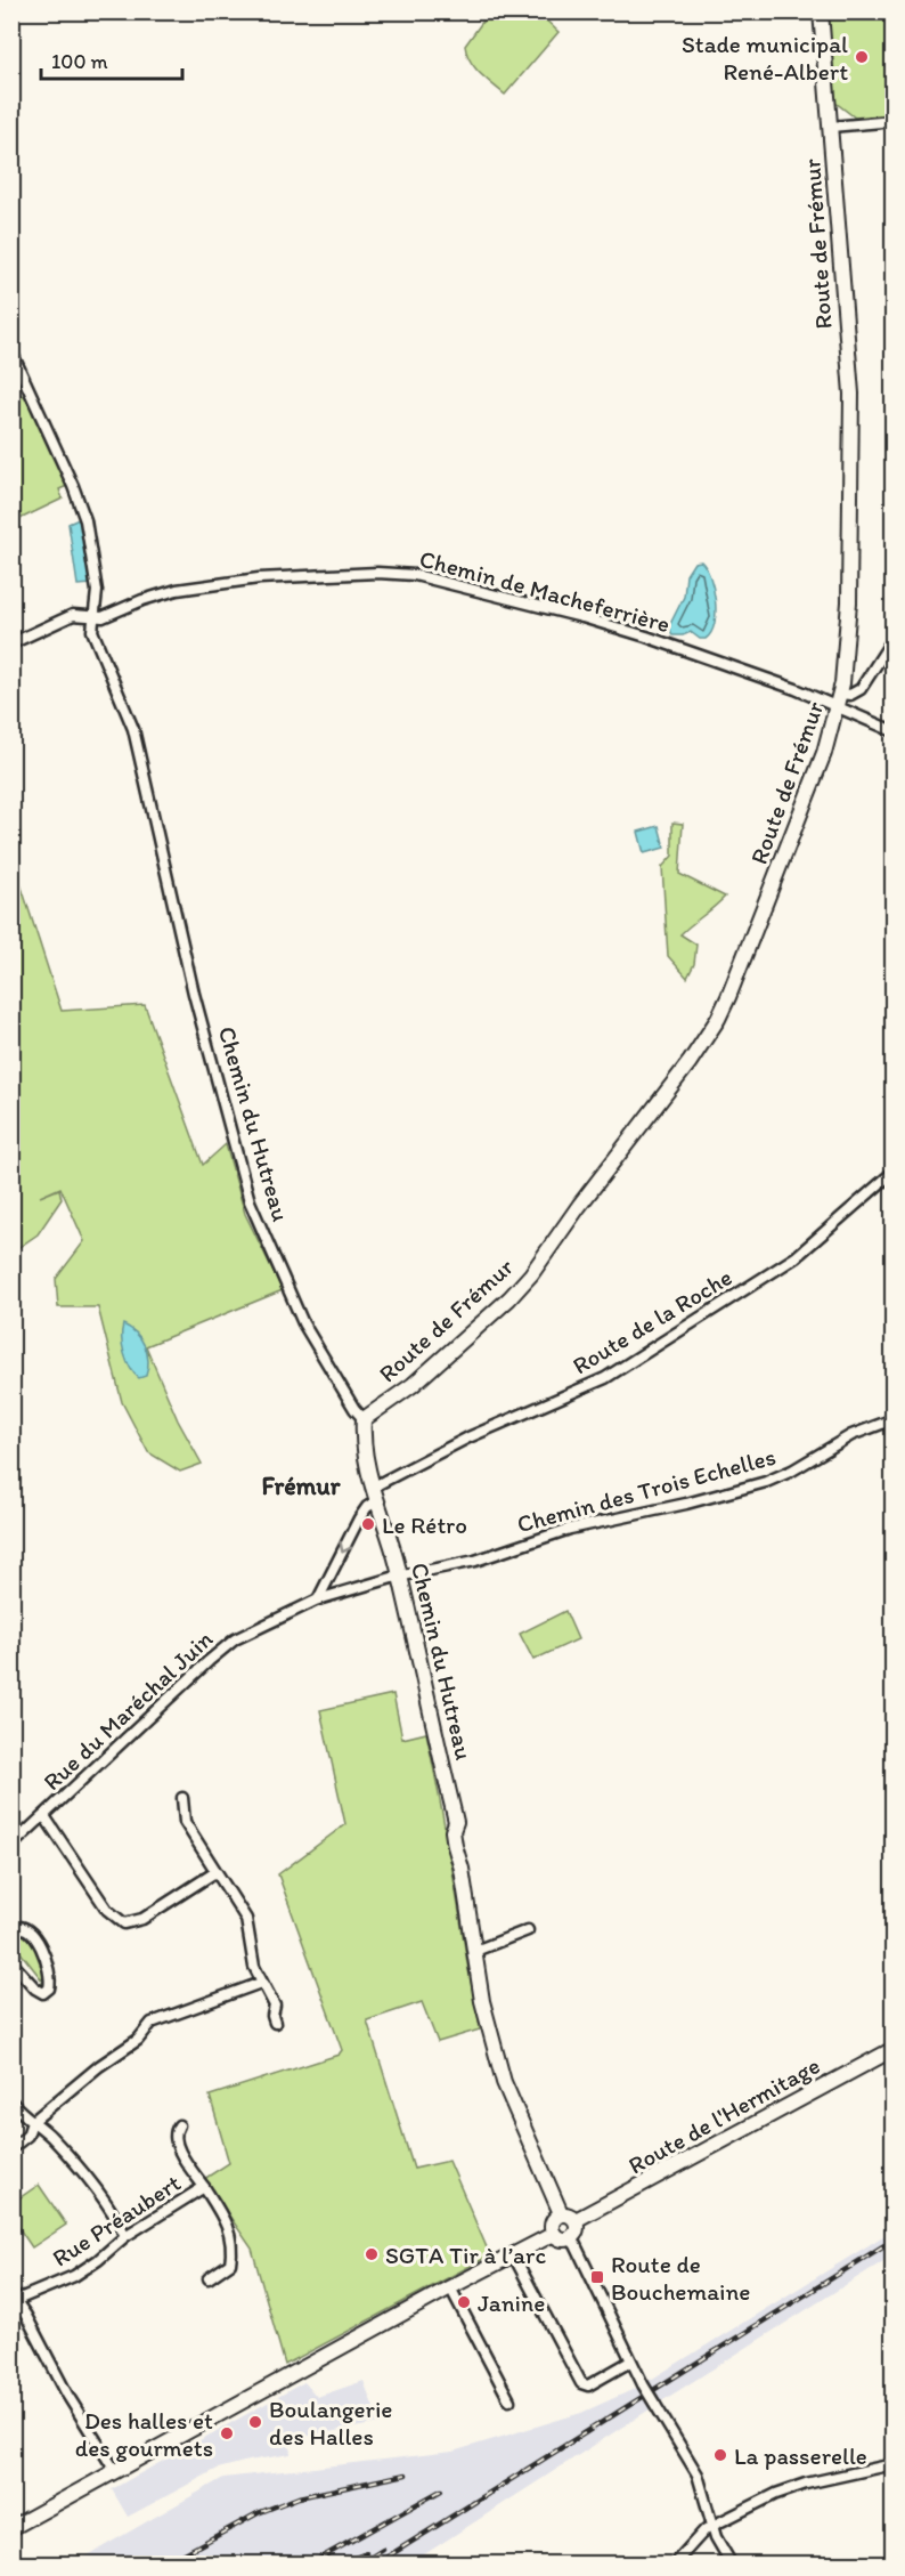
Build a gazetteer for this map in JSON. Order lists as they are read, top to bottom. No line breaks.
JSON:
{"streets":{"street":["Route de Frémur","Chemin de Macheferrière","Chemin du Hutreau","Route de la Roche","Chemin des Trois Echelles","Rue du Maréchal Juin","Route de l'Hermitage","Rue Préaubert"]},"crossings":[["Route de Frémur","Chemin de Macheferrière"],["Route de Frémur","Chemin du Hutreau"],["Chemin de Macheferrière","Chemin du Hutreau"],["Chemin du Hutreau","Route de la Roche"],["Chemin du Hutreau","Chemin des Trois Echelles"],["Chemin du Hutreau","Rue du Maréchal Juin"],["Chemin des Trois Echelles","Rue du Maréchal Juin"]],"districts":["Frémur"],"places":{"other":["Stade municipal René-Albert","Le Rétro","SGTA Tir à l’arc","Janine","Boulangerie des Halles","Des halles et des gourmets","La passerelle"],"transit":["Route de Bouchemaine"]},"scale_bar":"100 m"}
